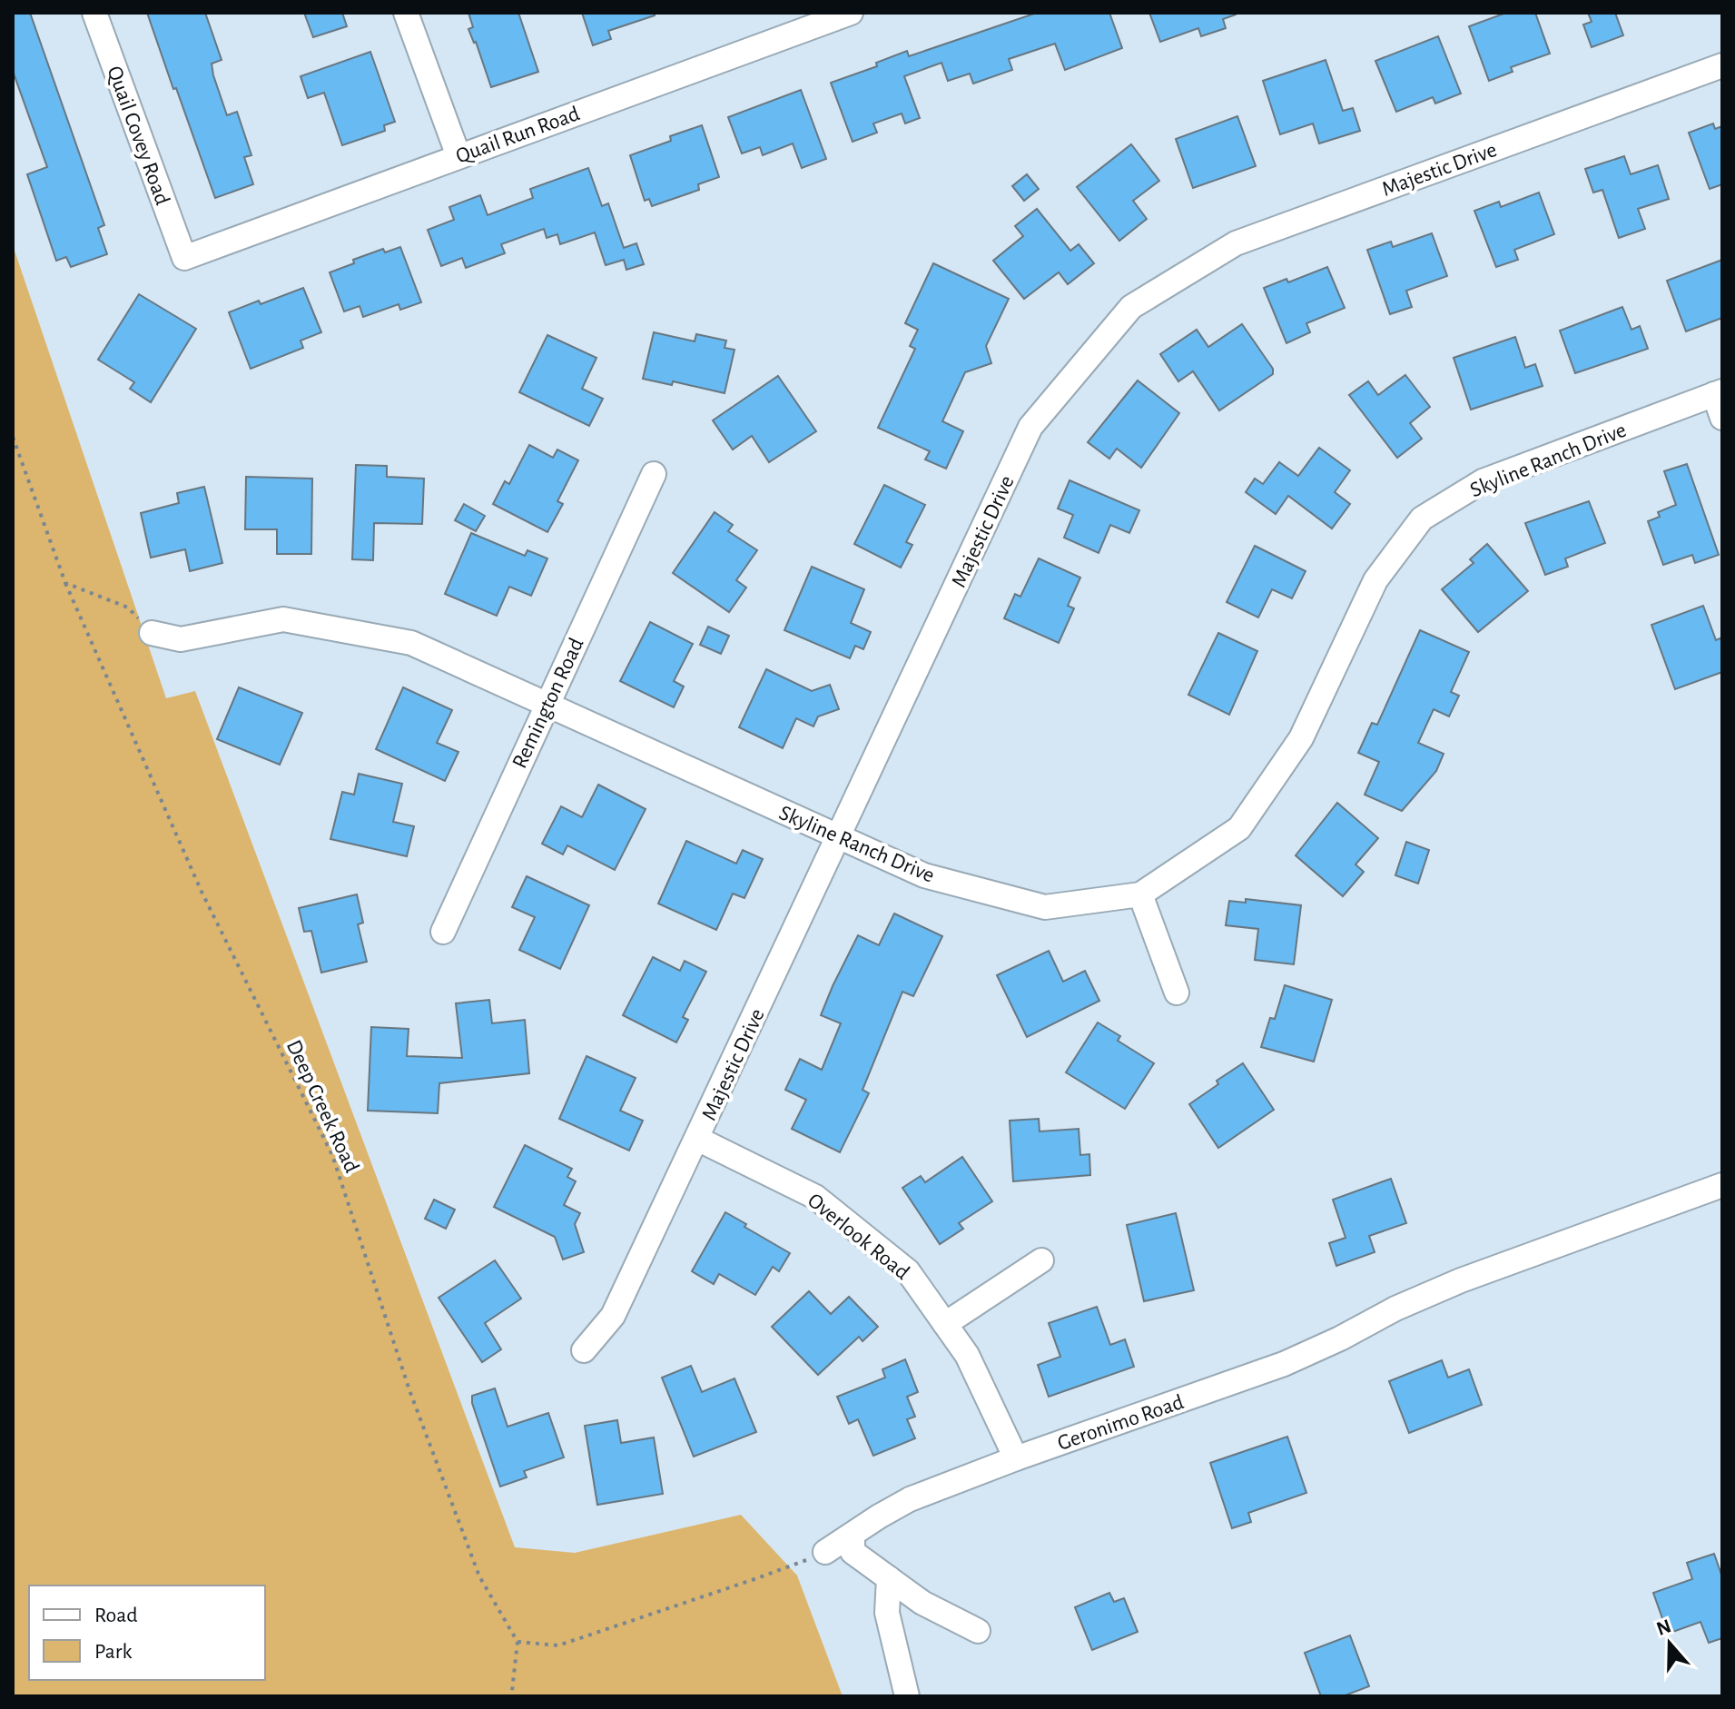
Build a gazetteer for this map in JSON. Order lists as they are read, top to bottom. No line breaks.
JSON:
{"streets":{"street":["Quail Run Road","Quail Covey Road","Majestic Drive","Skyline Ranch Drive","Remington Road","Overlook Road","Geronimo Road"],"path":["Deep Creek Road"]},"crossings":[["Quail Run Road","Quail Covey Road"],["Majestic Drive","Skyline Ranch Drive"],["Majestic Drive","Overlook Road"],["Skyline Ranch Drive","Remington Road"],["Overlook Road","Geronimo Road"]],"legend":["Road","Park"],"north":"top"}
